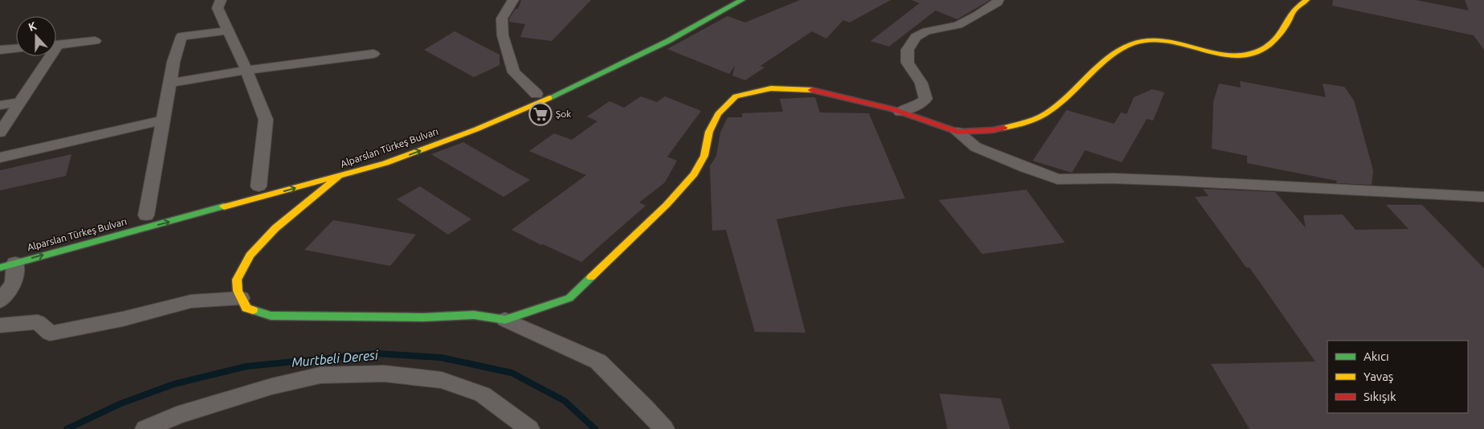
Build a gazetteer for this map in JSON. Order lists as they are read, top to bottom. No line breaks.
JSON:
{"streets":{"street":["Alparslan Türkeş Bulvarı"]},"water":["Murtbeli Deresi"],"places":{"supermarket":["Şok"]},"legend":["Akıcı","Yavaş","Sıkışık"],"north":"top"}
